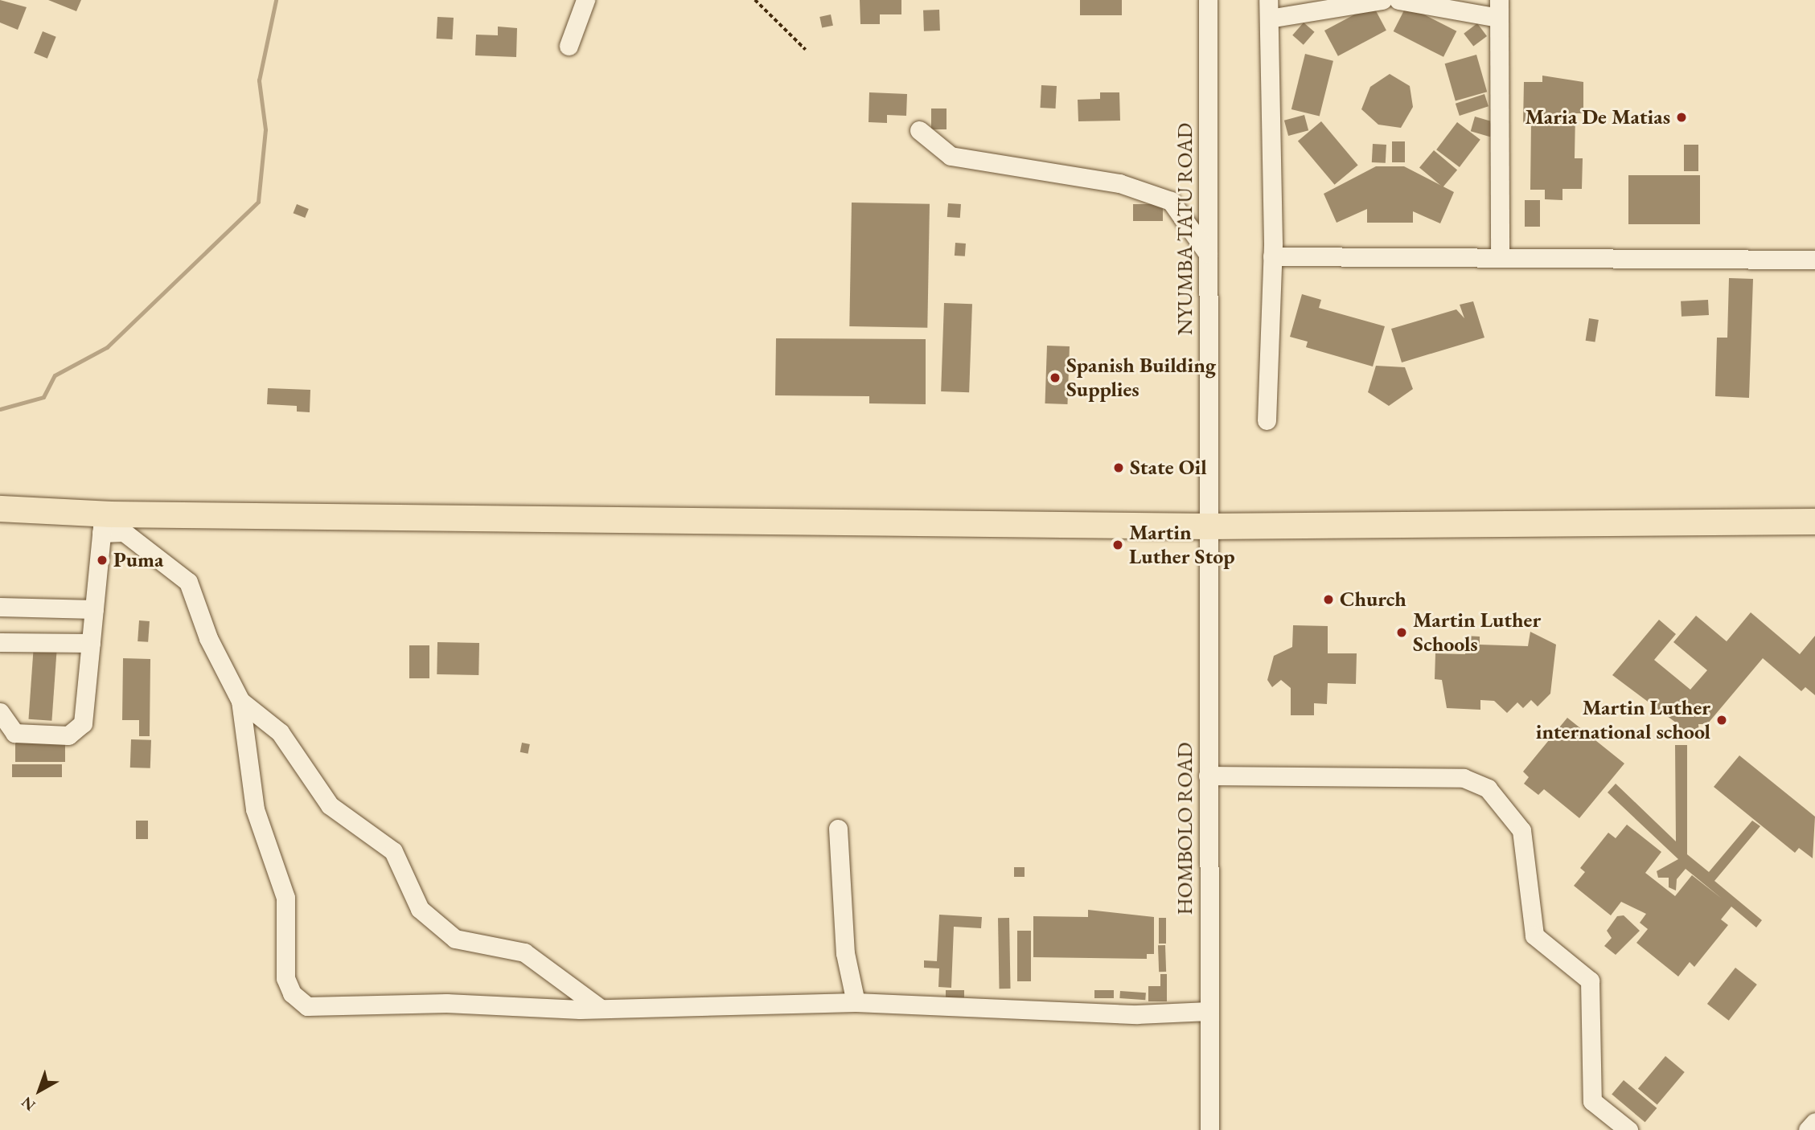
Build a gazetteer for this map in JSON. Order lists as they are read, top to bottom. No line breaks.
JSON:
{"streets":{"street":["NYUMBA TATU ROAD","HOMBOLO ROAD"]},"crossings":[["NYUMBA TATU ROAD","HOMBOLO ROAD"]],"places":["Maria De Matias","Spanish Building Supplies","State Oil","Martin Luther Stop","Puma","Church","Martin Luther Schools","Martin Luther international school"],"north":"bottom left"}
